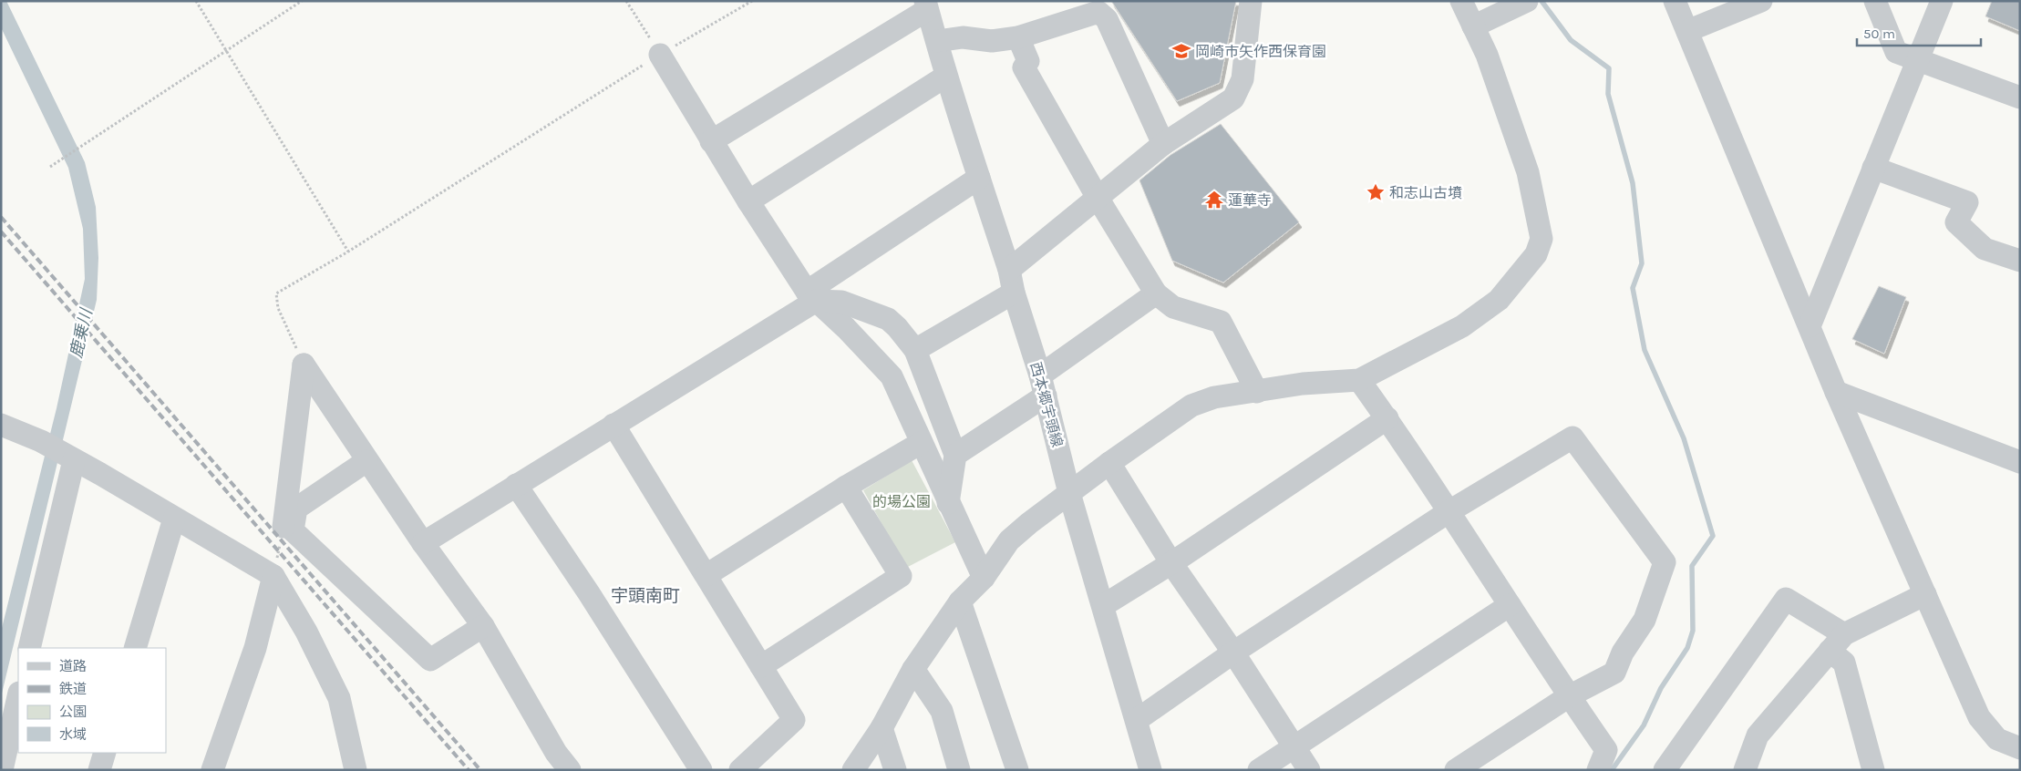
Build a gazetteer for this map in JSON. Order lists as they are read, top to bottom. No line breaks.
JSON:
{"streets":{"street":["西本郷宇頭線"]},"districts":["宇頭南町"],"water":["鹿乗川"],"parks":["的場公園"],"places":{"school or university":["岡崎市矢作西保育園"],"place":["和志山古墳"],"temple":["蓮華寺"]},"legend":["道路","鉄道","公園","水域"],"scale_bar":"50 m"}
